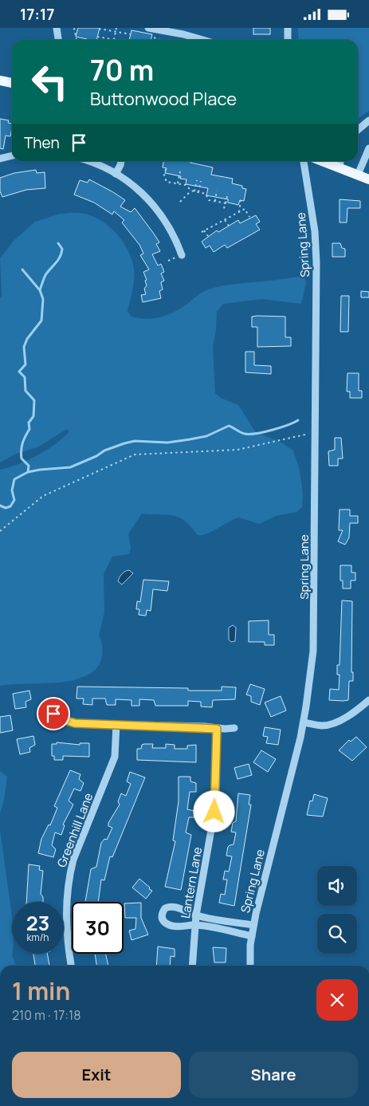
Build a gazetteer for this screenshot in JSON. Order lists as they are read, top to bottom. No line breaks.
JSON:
{"streets":{"street":["Spring Lane","Greenhill Lane","Lantern Lane"]},"page":{"status":"17:17","turn":["70 m","Buttonwood Place"],"then":"Then","speed":"23 km/h","limit":"30","heading":["1 min","210 m · 17:18"],"buttons":["Exit","Share"]}}
